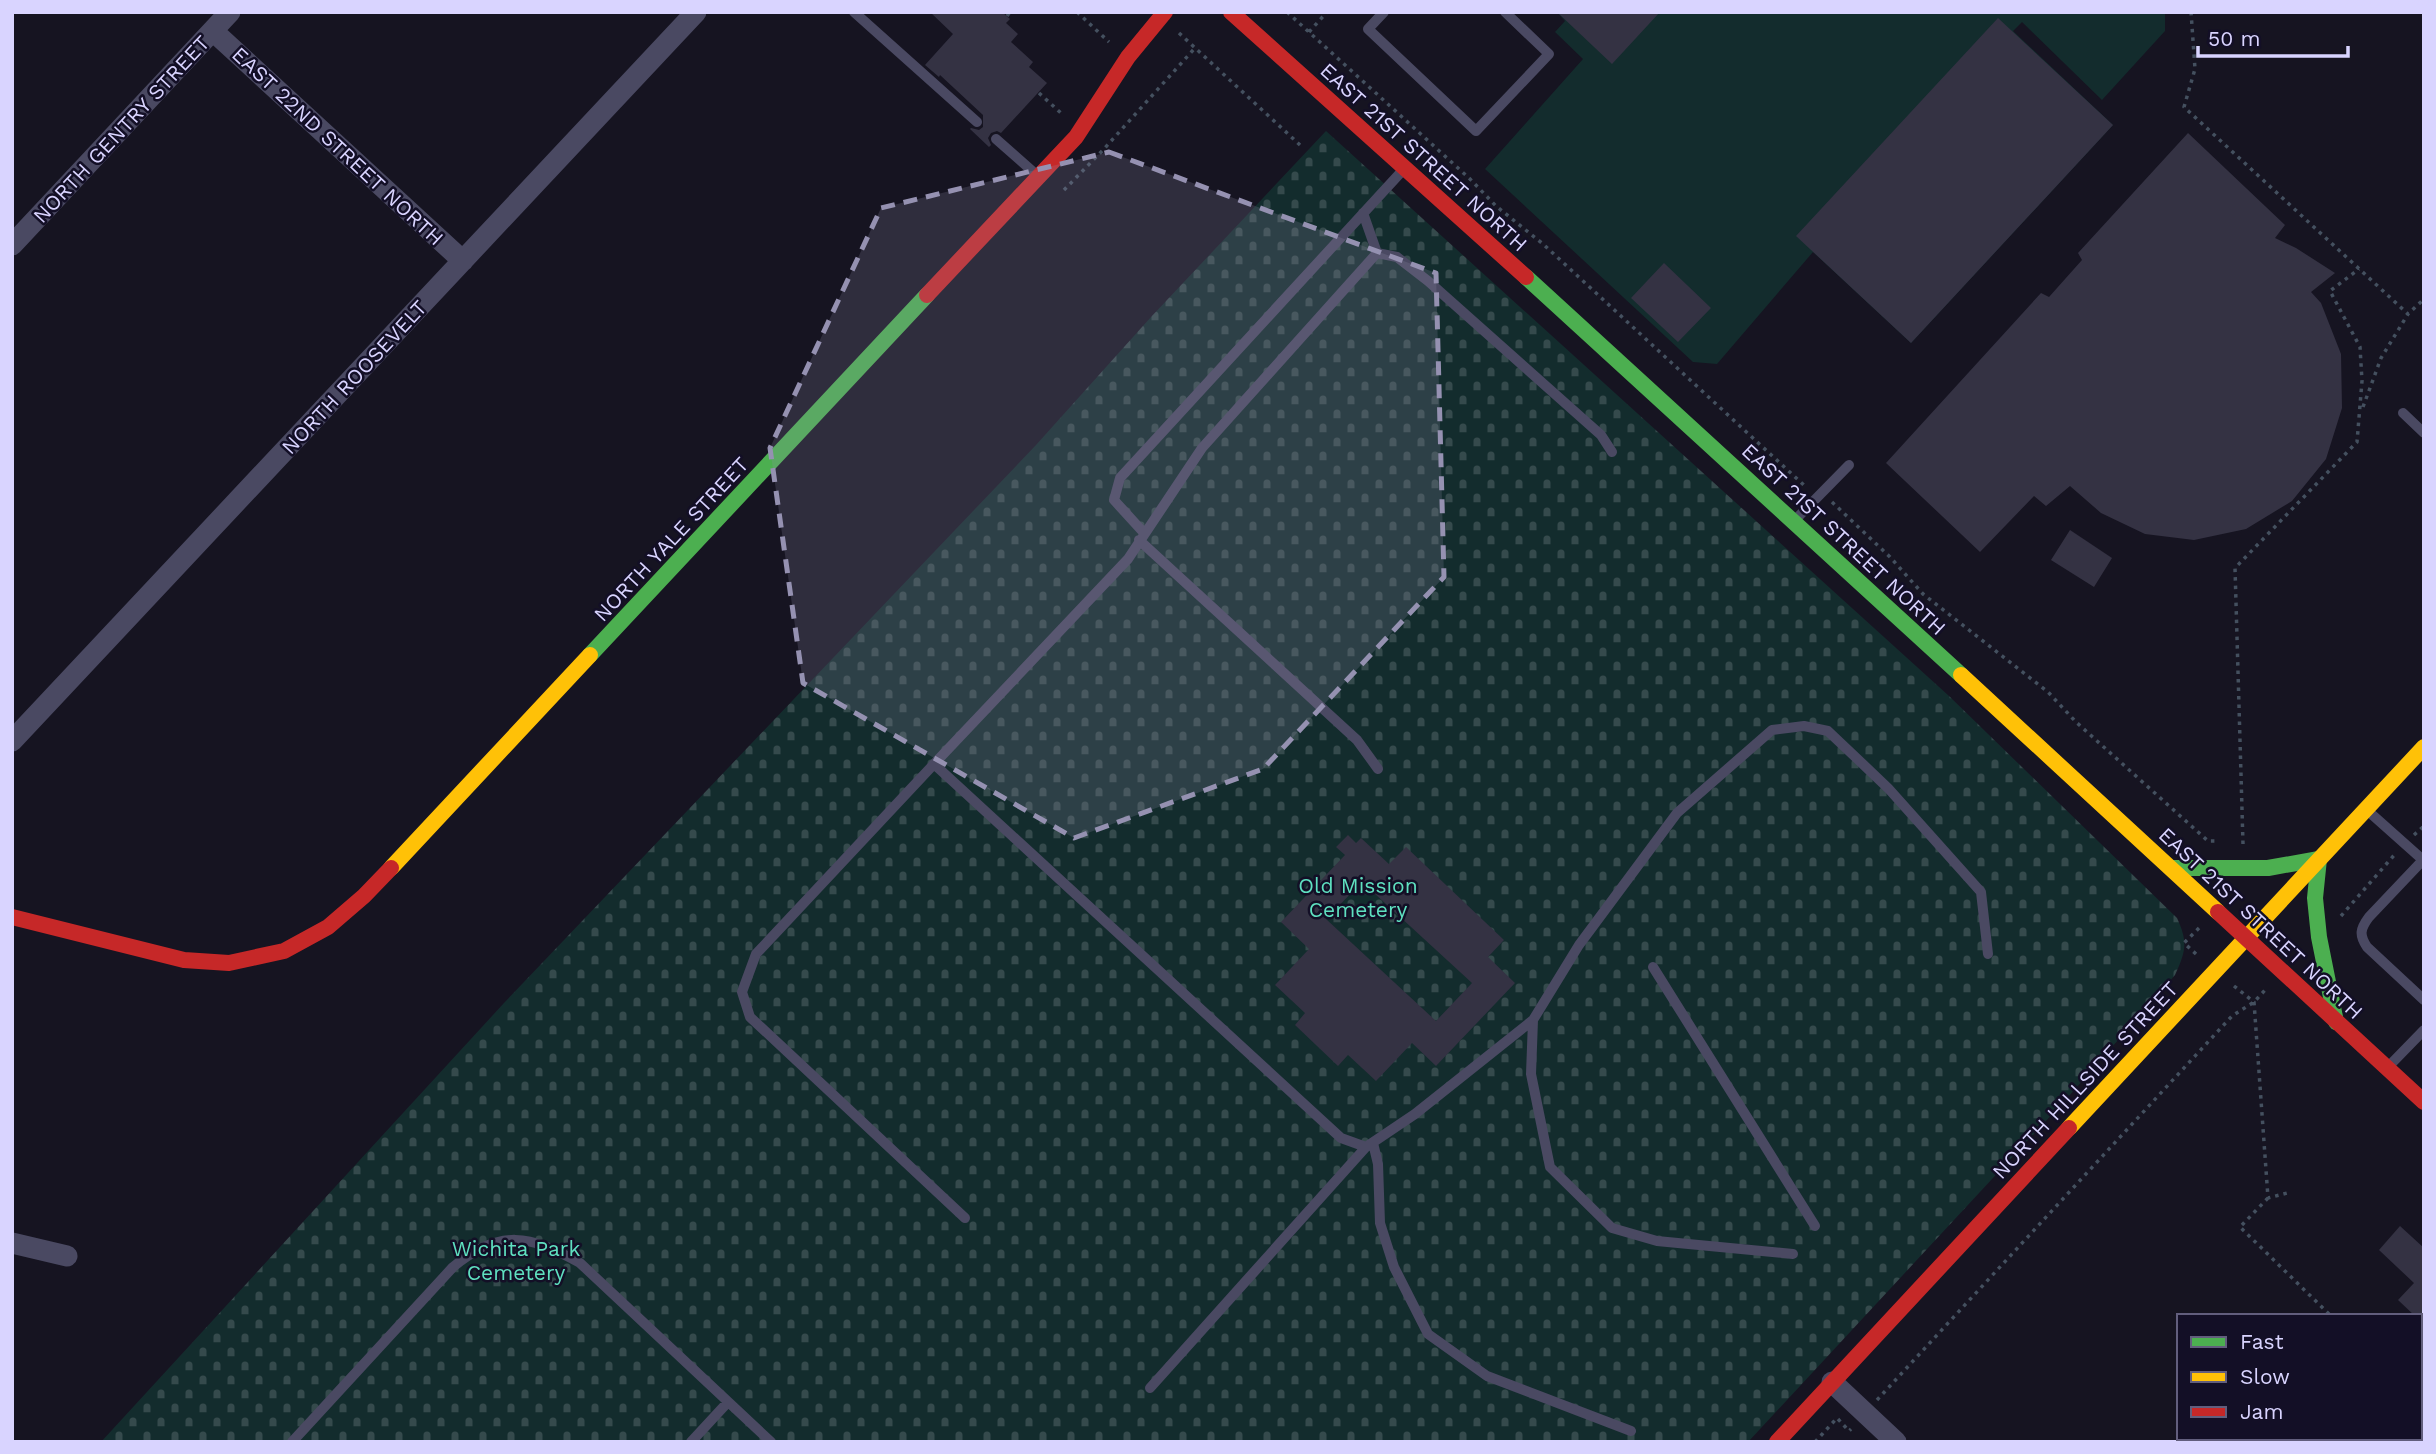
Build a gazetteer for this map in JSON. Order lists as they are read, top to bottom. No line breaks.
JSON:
{"streets":{"main road":["EAST 21ST STREET NORTH","NORTH YALE STREET","NORTH HILLSIDE STREET"],"street":["NORTH GENTRY STREET","EAST 22ND STREET NORTH","NORTH ROOSEVELT"]},"crossings":[["NORTH GENTRY STREET","EAST 22ND STREET NORTH"],["EAST 22ND STREET NORTH","NORTH ROOSEVELT"],["EAST 21ST STREET NORTH","NORTH HILLSIDE STREET"]],"parks":["Old Mission Cemetery","Wichita Park Cemetery"],"legend":["Fast","Slow","Jam"],"scale_bar":"50 m"}
